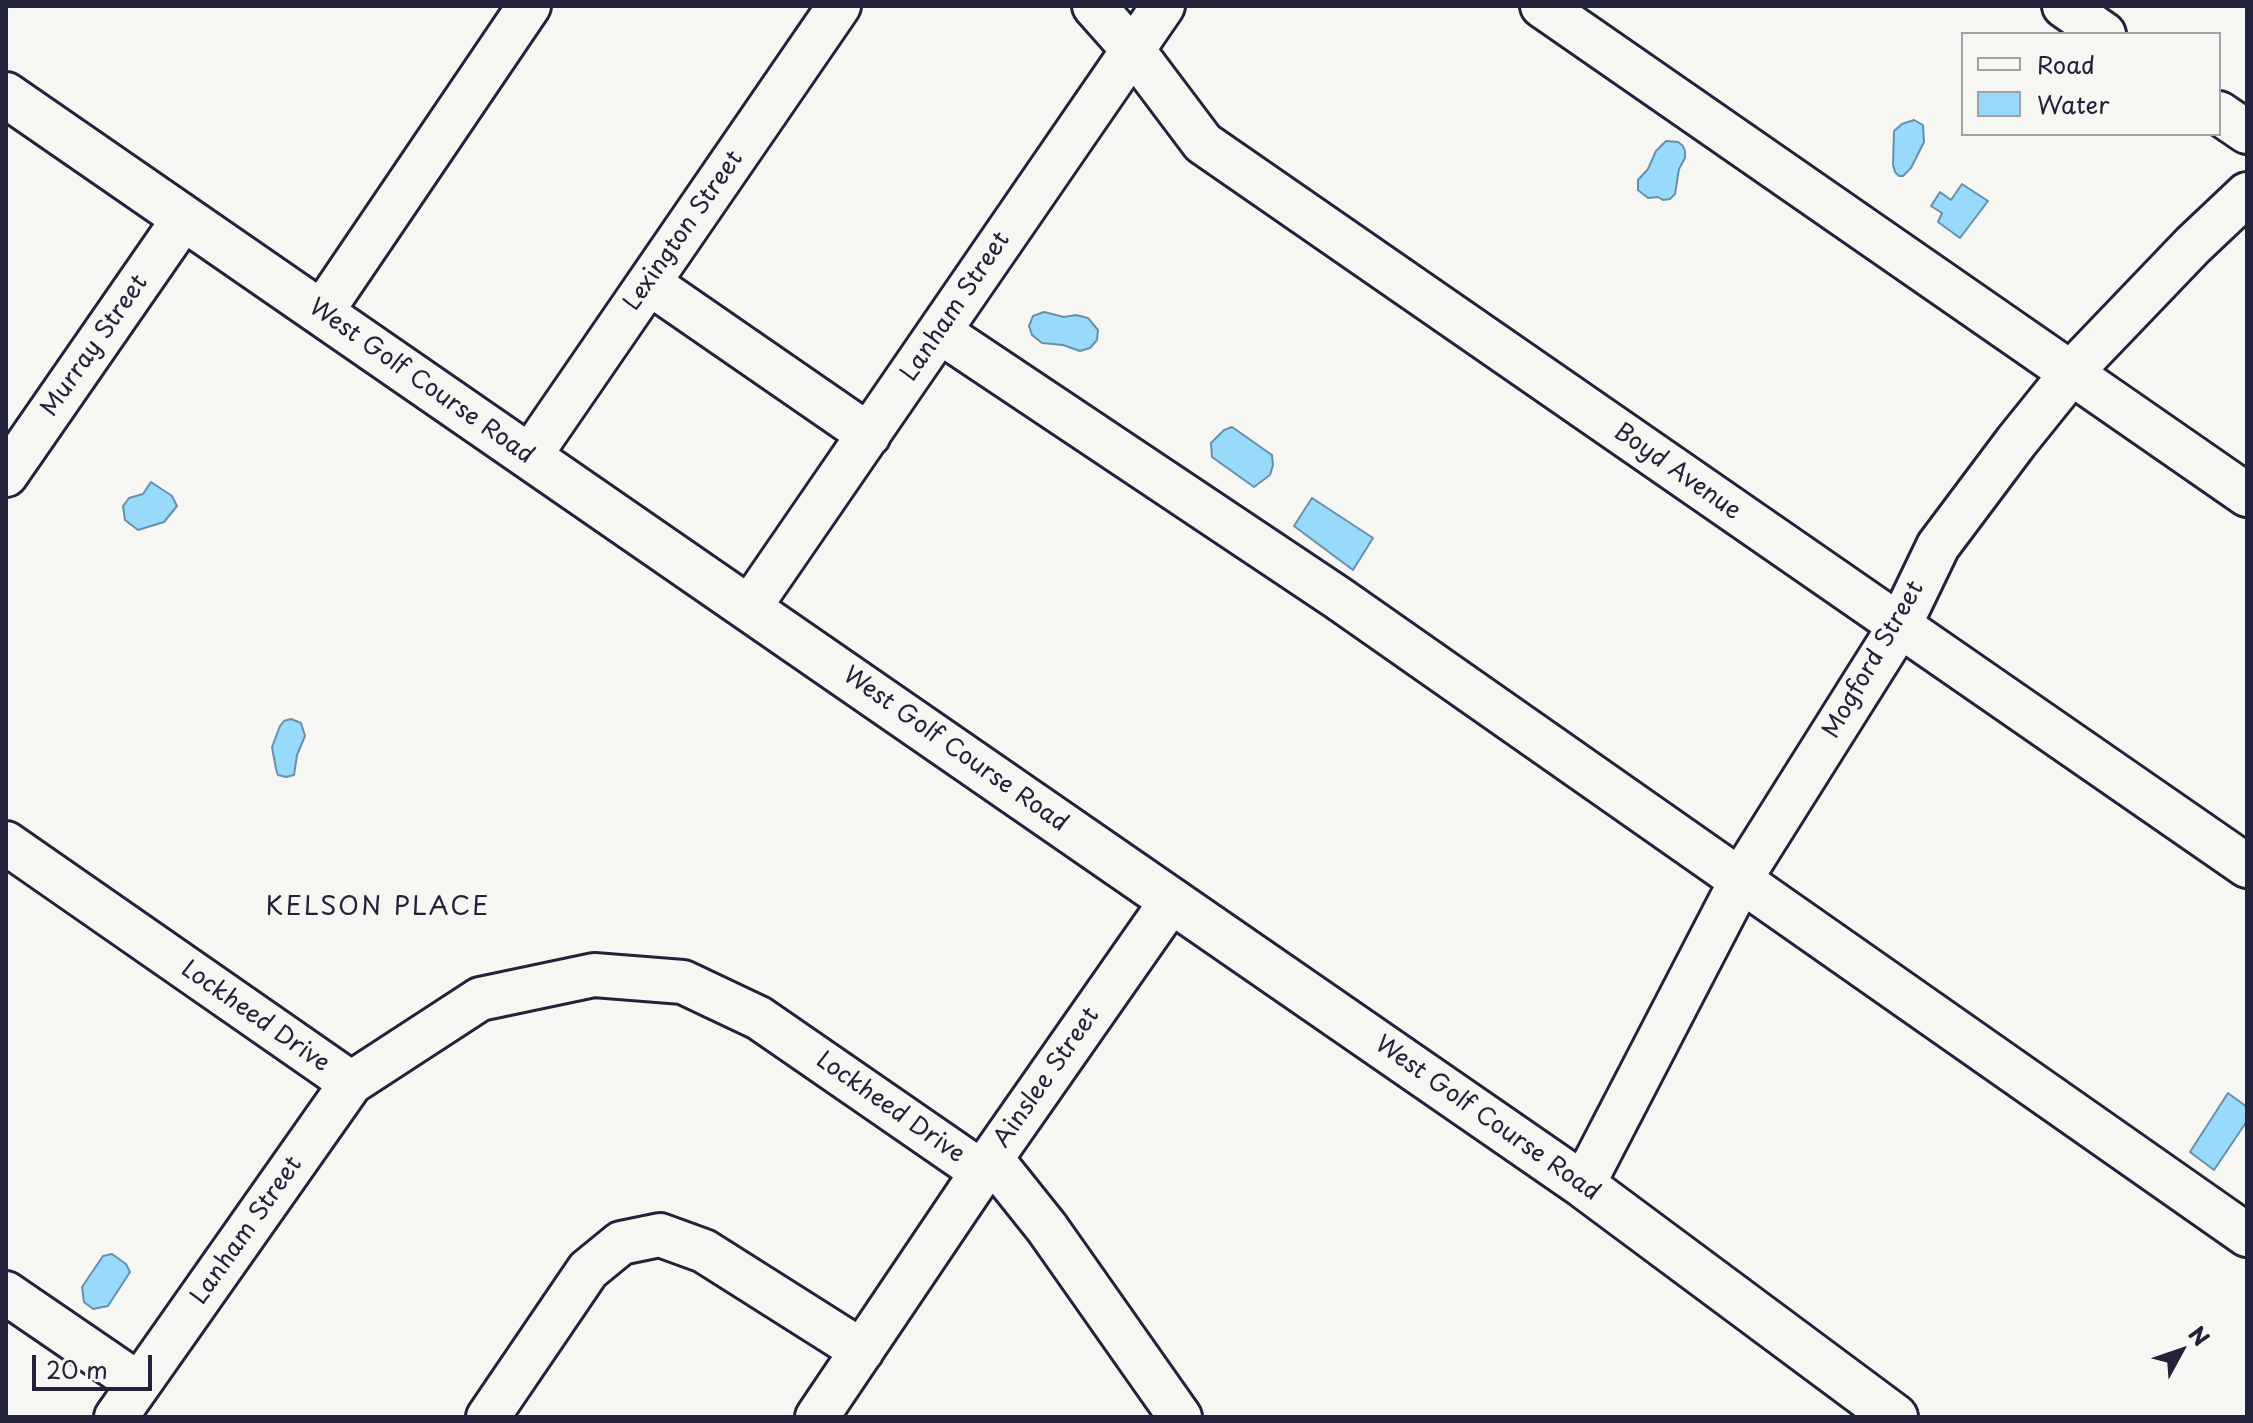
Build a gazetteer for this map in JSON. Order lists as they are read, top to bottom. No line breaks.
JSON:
{"streets":{"main road":["West Golf Course Road"],"street":["Lexington Street","Lanham Street","Murray Street","Boyd Avenue","Mogford Street","Lockheed Drive","Ainslee Street"]},"crossings":[["Lexington Street","West Golf Course Road"],["Lanham Street","West Golf Course Road"],["Lanham Street","Boyd Avenue"],["Lanham Street","Lockheed Drive"],["Murray Street","West Golf Course Road"],["West Golf Course Road","Mogford Street"],["West Golf Course Road","Ainslee Street"],["Boyd Avenue","Mogford Street"],["Lockheed Drive","Ainslee Street"]],"districts":["KELSON PLACE"],"legend":["Road","Water"],"scale_bar":"20 m","north":"top right"}
